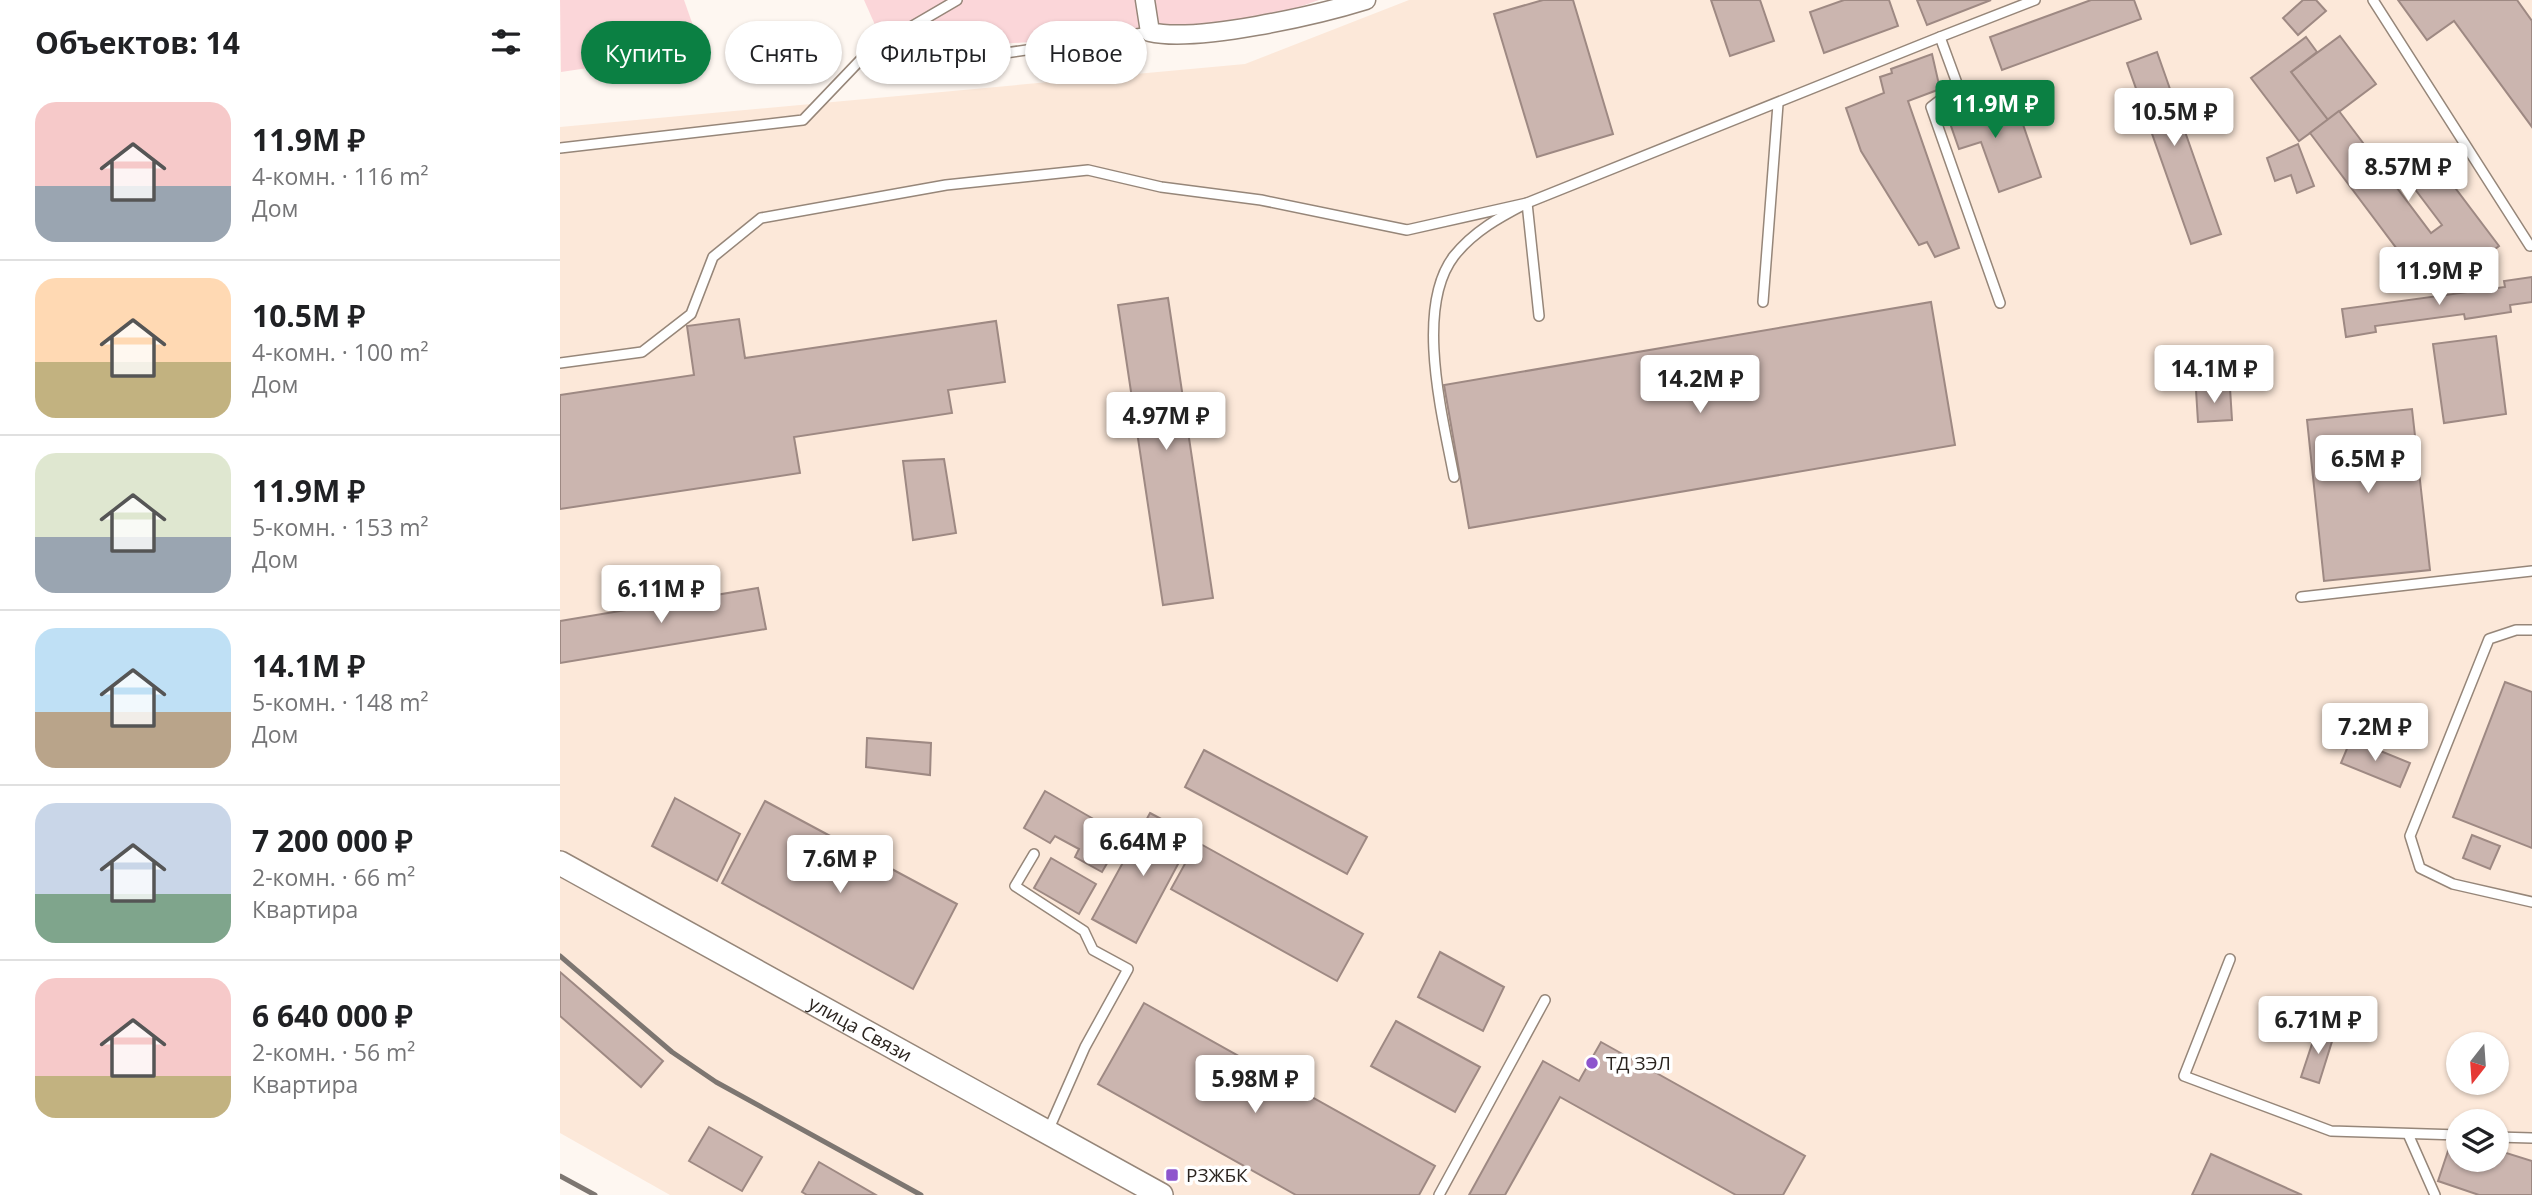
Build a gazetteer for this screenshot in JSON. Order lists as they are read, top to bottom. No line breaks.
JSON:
{"streets":{"street":["улица Связи"]},"places":{"other":["ТД ЗЭЛ"],"transit":["РЗЖБК"]},"north":"bottom","page":{"heading":"Объектов: 14","chip":["Купить","Снять","Фильтры","Новое"],"price":["11.9M ₽","10.5M ₽","8.57M ₽","11.9M ₽","14.1M ₽","14.2M ₽","4.97M ₽","6.5M ₽","6.11M ₽","7.2M ₽","6.64M ₽","7.6M ₽","6.71M ₽","5.98M ₽"],"list":[{"name":"11.9M ₽","note":"4-комн. · 116 m² · Дом"},{"name":"10.5M ₽","note":"4-комн. · 100 m² · Дом"},{"name":"11.9M ₽","note":"5-комн. · 153 m² · Дом"},{"name":"14.1M ₽","note":"5-комн. · 148 m² · Дом"},{"name":"7 200 000 ₽","note":"2-комн. · 66 m² · Квартира"},{"name":"6 640 000 ₽","note":"2-комн. · 56 m² · Квартира"}]}}
